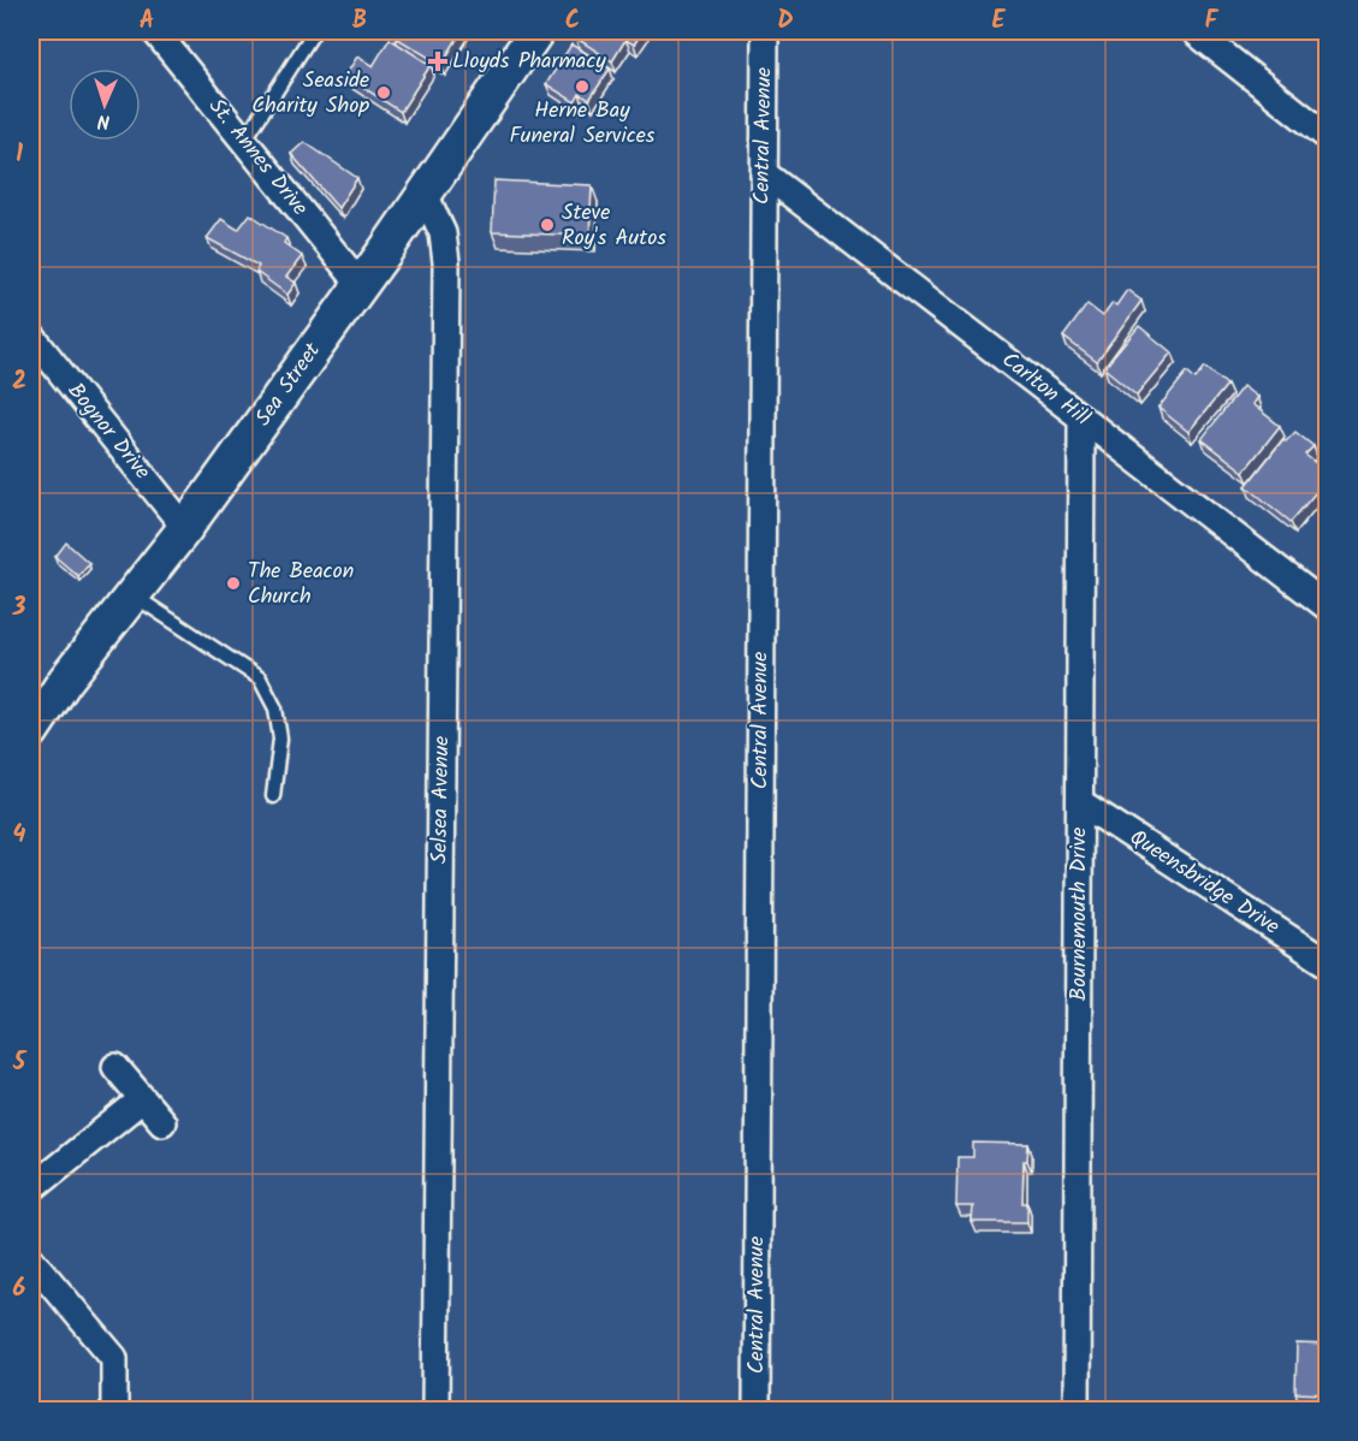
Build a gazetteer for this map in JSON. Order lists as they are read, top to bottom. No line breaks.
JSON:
{"streets":{"main road":["Sea Street"],"street":["Central Avenue","St. Annes Drive","Carlton Hill","Bognor Drive","Selsea Avenue","Queensbridge Drive","Bournemouth Drive"]},"crossings":[["Central Avenue","Carlton Hill"],["St. Annes Drive","Sea Street"],["Sea Street","Bognor Drive"],["Sea Street","Selsea Avenue"],["Carlton Hill","Bournemouth Drive"],["Queensbridge Drive","Bournemouth Drive"]],"places":{"health":["Lloyds Pharmacy"],"other":["Herne Bay Funeral Services","Seaside Charity Shop","Steve Roy's Autos","The Beacon Church"]},"north":"bottom","grid":{"columns":["A","B","C","D","E","F"],"rows":["1","2","3","4","5","6"]}}
